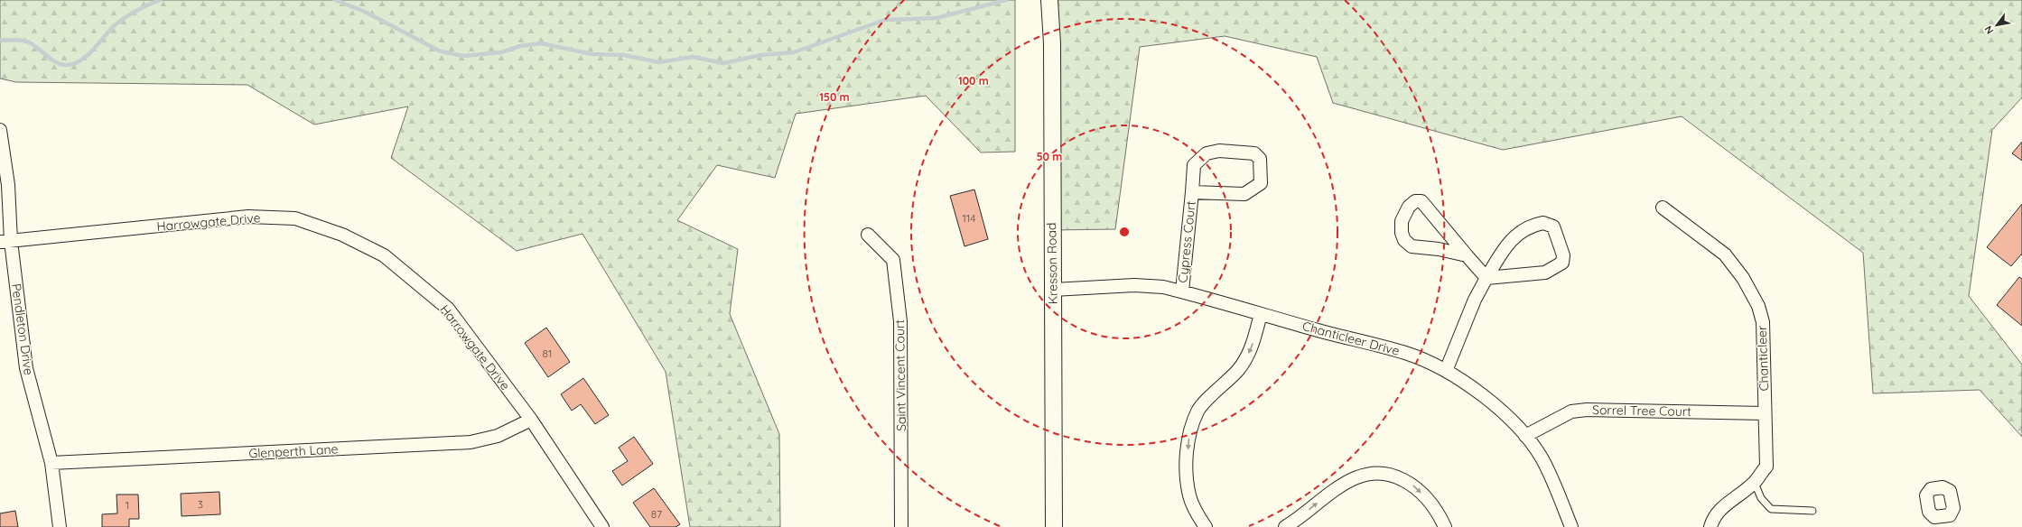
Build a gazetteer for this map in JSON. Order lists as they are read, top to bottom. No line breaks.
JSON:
{"streets":{"street":["Harrowgate Drive","Cypress Court","Kresson Road","Pendleton Drive","Chanticleer Drive","Chanticleer","Saint Vincent Court","Sorrel Tree Court","Glenperth Lane"]},"crossings":[["Harrowgate Drive","Pendleton Drive"],["Harrowgate Drive","Glenperth Lane"],["Cypress Court","Chanticleer Drive"],["Kresson Road","Chanticleer Drive"],["Pendleton Drive","Glenperth Lane"],["Chanticleer Drive","Sorrel Tree Court"],["Chanticleer","Sorrel Tree Court"]],"house_numbers":["114","81","3","1","87"],"north":"bottom left","rings":["100 m","150 m","50 m"]}
